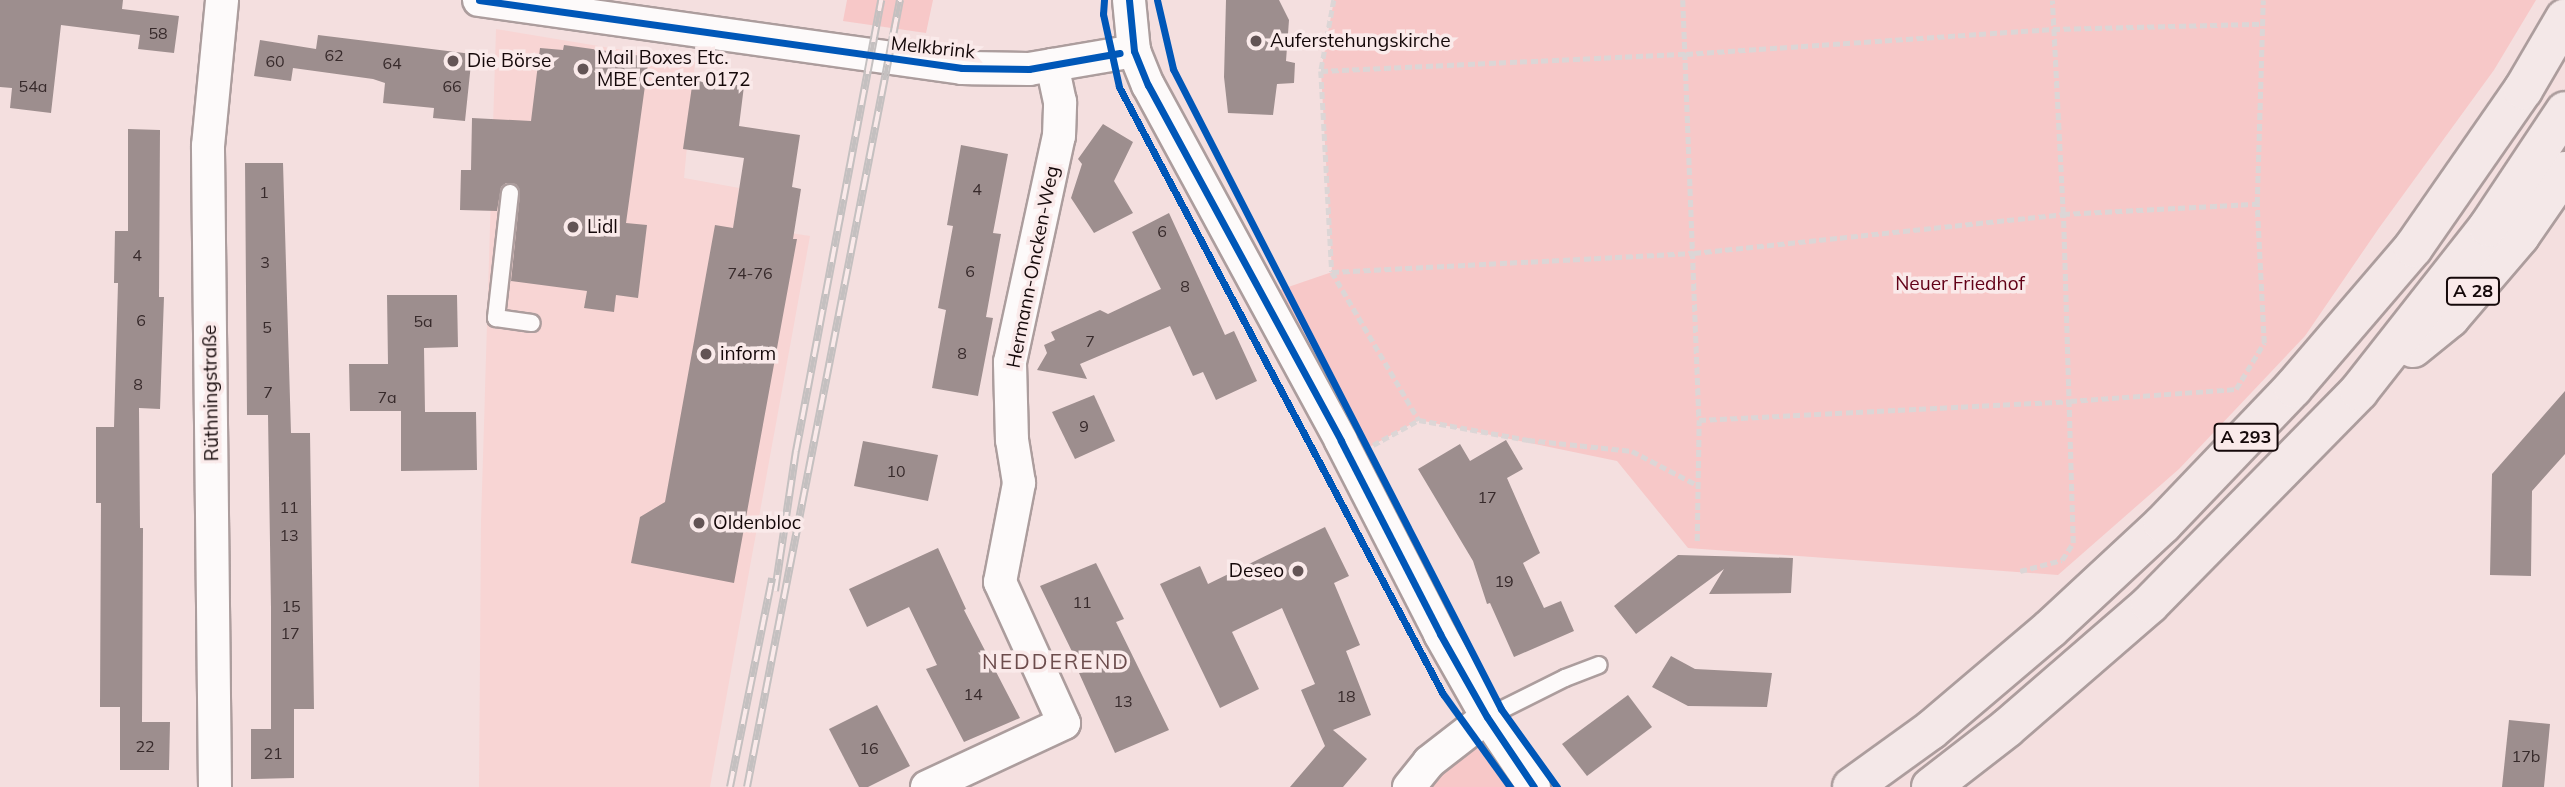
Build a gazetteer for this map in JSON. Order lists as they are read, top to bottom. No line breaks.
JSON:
{"streets":{"highway":["A 28","A 293"],"street":["Melkbrink","Hermann-Oncken-Weg","Rüthningstraße"]},"crossings":[["Melkbrink","Hermann-Oncken-Weg"],["A 28","A 293"]],"districts":["NEDDEREND"],"parks":["Neuer Friedhof"],"places":["Auferstehungskirche","Die Börse","Mail Boxes Etc. MBE Center 0172","Lidl","inform","Oldenbloc","Deseo"],"house_numbers":["58","62","60","64","54a","66","4","1","6","4","3","6","74-76","8","6","5a","5","7","8","8","7","7a","9","10","17","11","13","19","11","15","17","14","18","13","22","16","21","17b"]}
